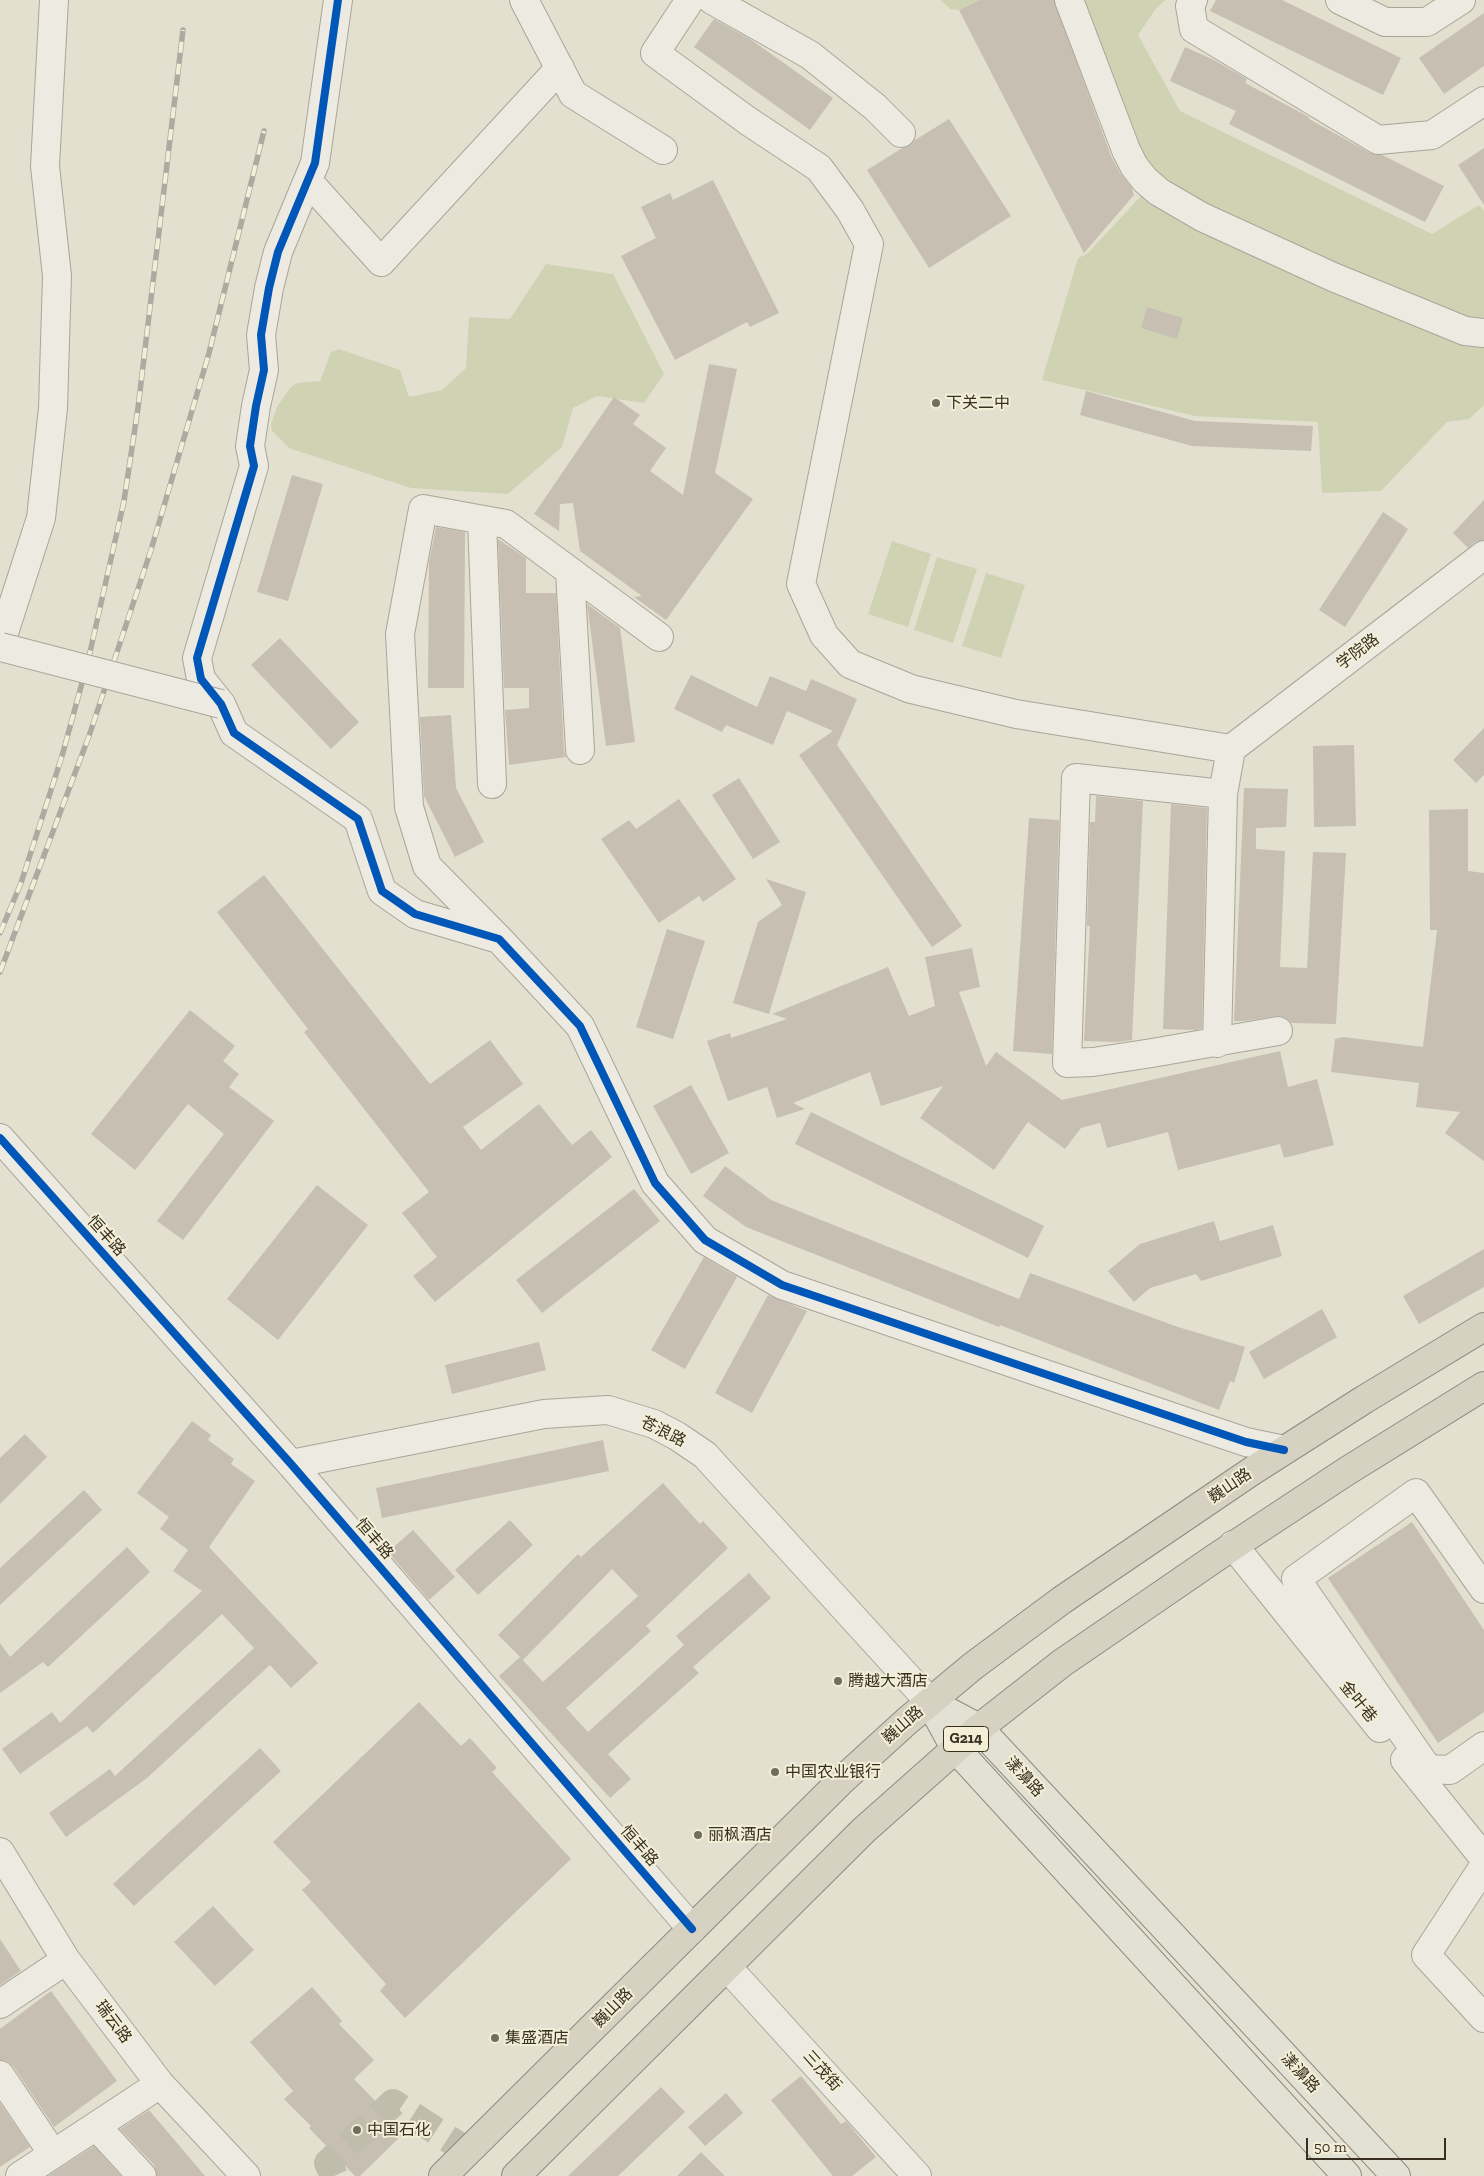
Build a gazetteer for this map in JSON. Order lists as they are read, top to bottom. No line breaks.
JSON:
{"streets":{"highway":["巍山路","G214"],"main road":["漾濞路"],"street":["学院路","恒丰路","苍浪路","金叶巷","瑞云路","三茂街"]},"crossings":[["恒丰路","苍浪路"],["恒丰路","巍山路"],["苍浪路","巍山路"],["苍浪路","漾濞路"],["巍山路","漾濞路"],["金叶巷","G214"],["G214","漾濞路"],["G214","三茂街"]],"places":["下关二中","腾越大酒店","中国农业银行","丽枫酒店","集盛酒店","中国石化"],"scale_bar":"50 m"}
